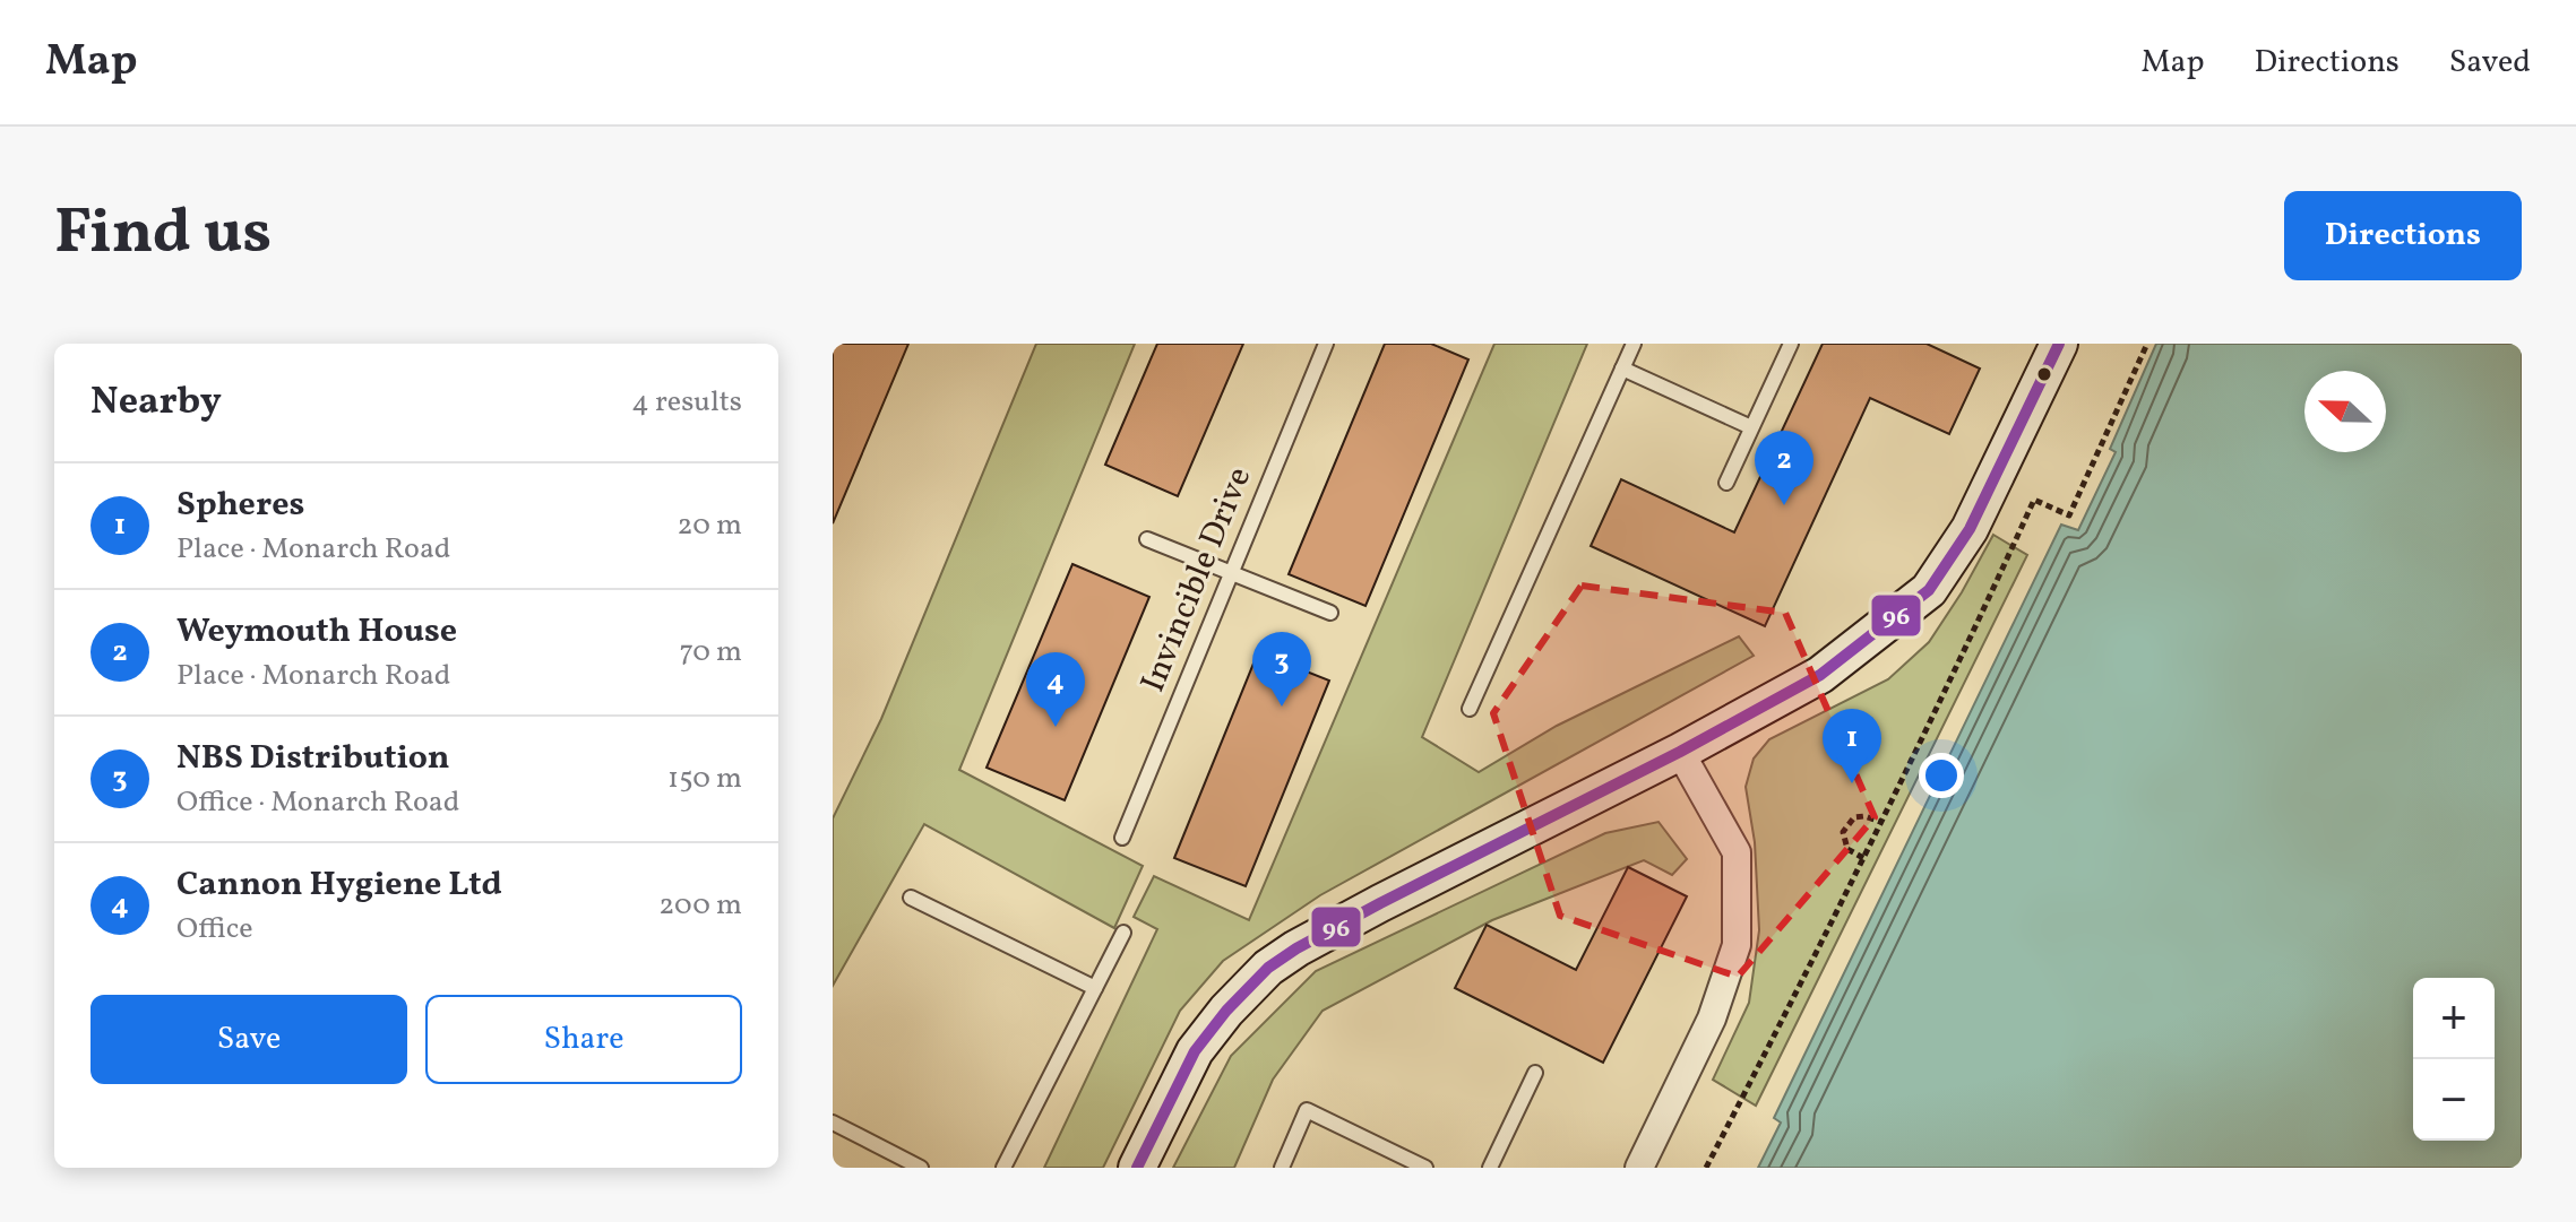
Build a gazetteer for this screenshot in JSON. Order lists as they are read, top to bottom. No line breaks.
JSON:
{"streets":{"lane":["Invincible Drive"]},"lines":["transit line 96"],"north":"left","page":{"header":"Map","nav":["Map","Directions","Saved"],"title":"Find us","buttons":["Directions",["Save","Share"]],"heading":["Nearby","4 results"],"pins":["2","3","4","1"],"list":[{"mark":"1","name":"Spheres","note":"Place · Monarch Road","value":"20 m"},{"mark":"2","name":"Weymouth House","note":"Place · Monarch Road","value":"70 m"},{"mark":"3","name":"NBS Distribution","note":"Office · Monarch Road","value":"150 m"},{"mark":"4","name":"Cannon Hygiene Ltd","note":"Office","value":"200 m"}],"map_buttons":["+","−"]}}
